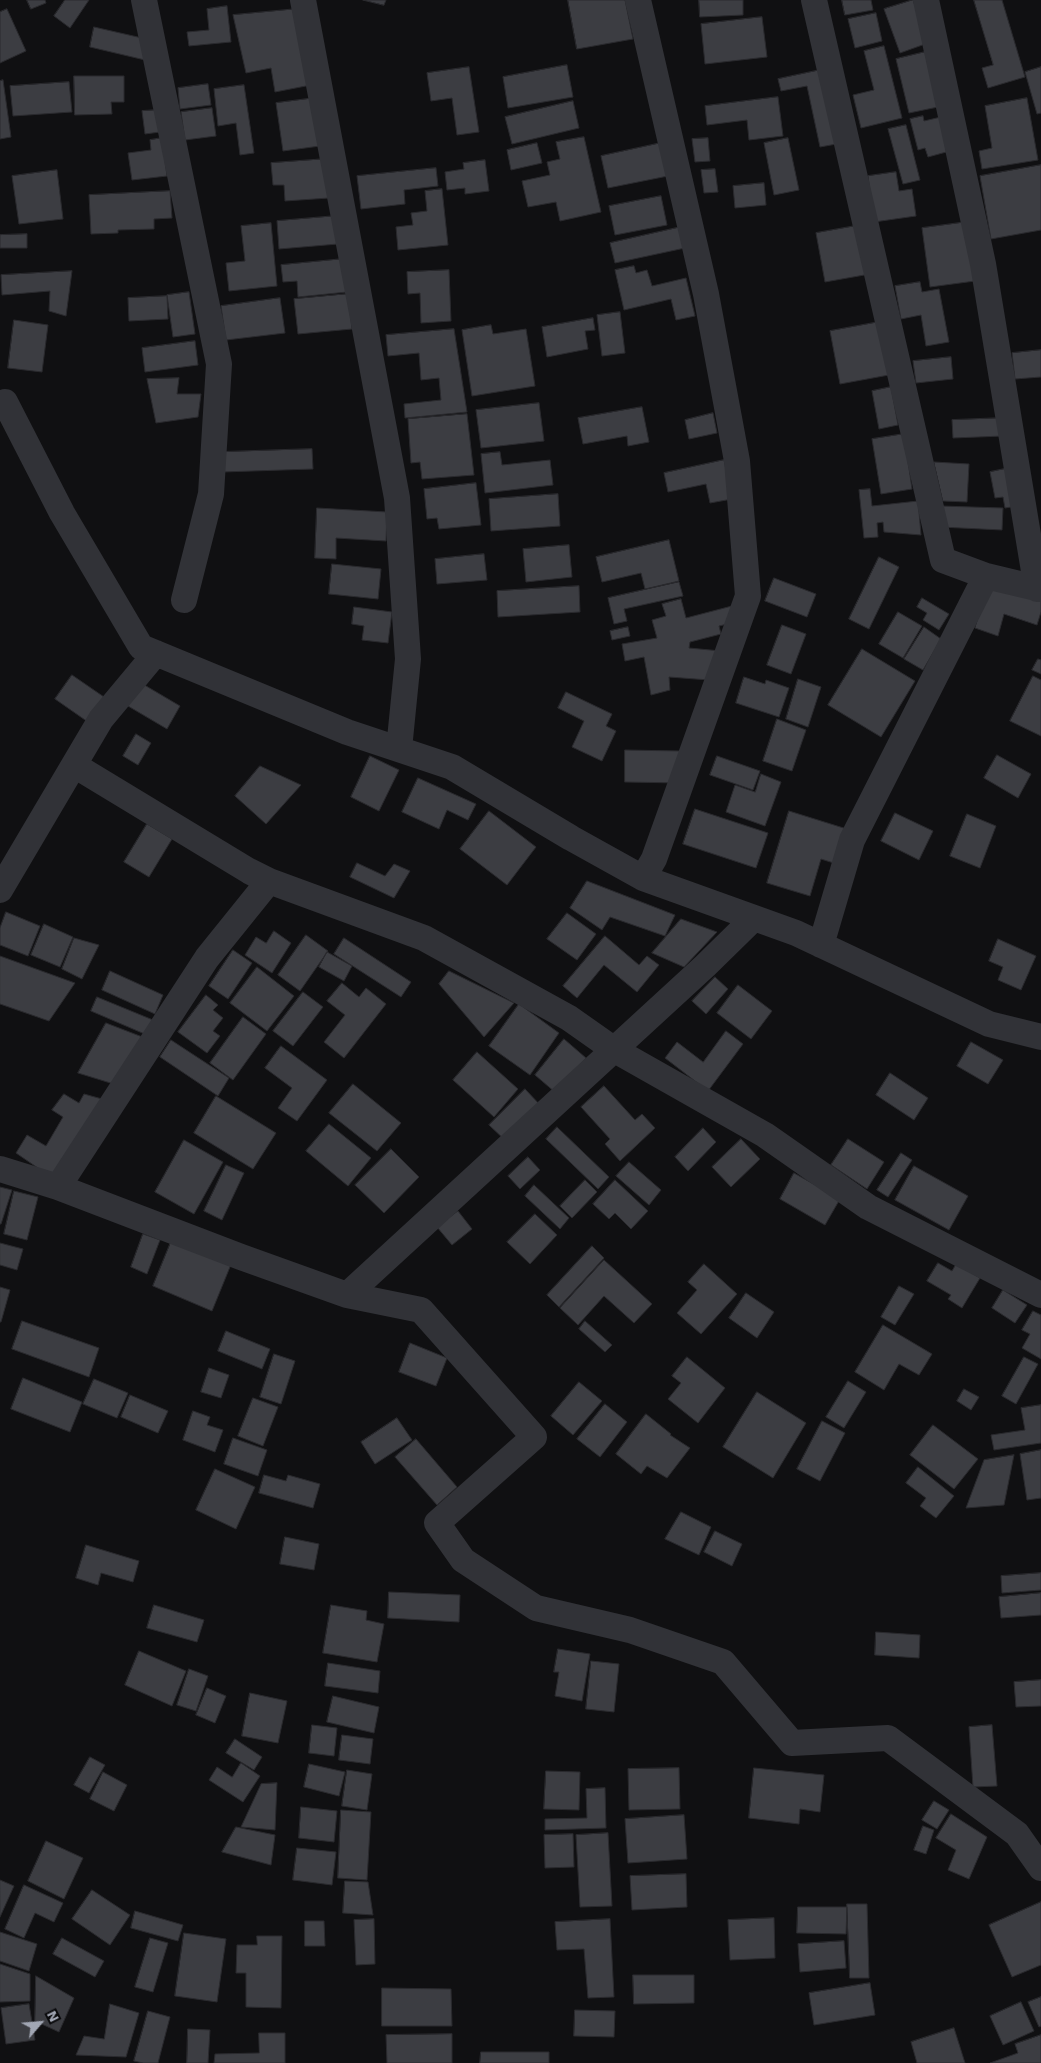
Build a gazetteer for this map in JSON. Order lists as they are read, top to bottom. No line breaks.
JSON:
{"north":"top right"}
